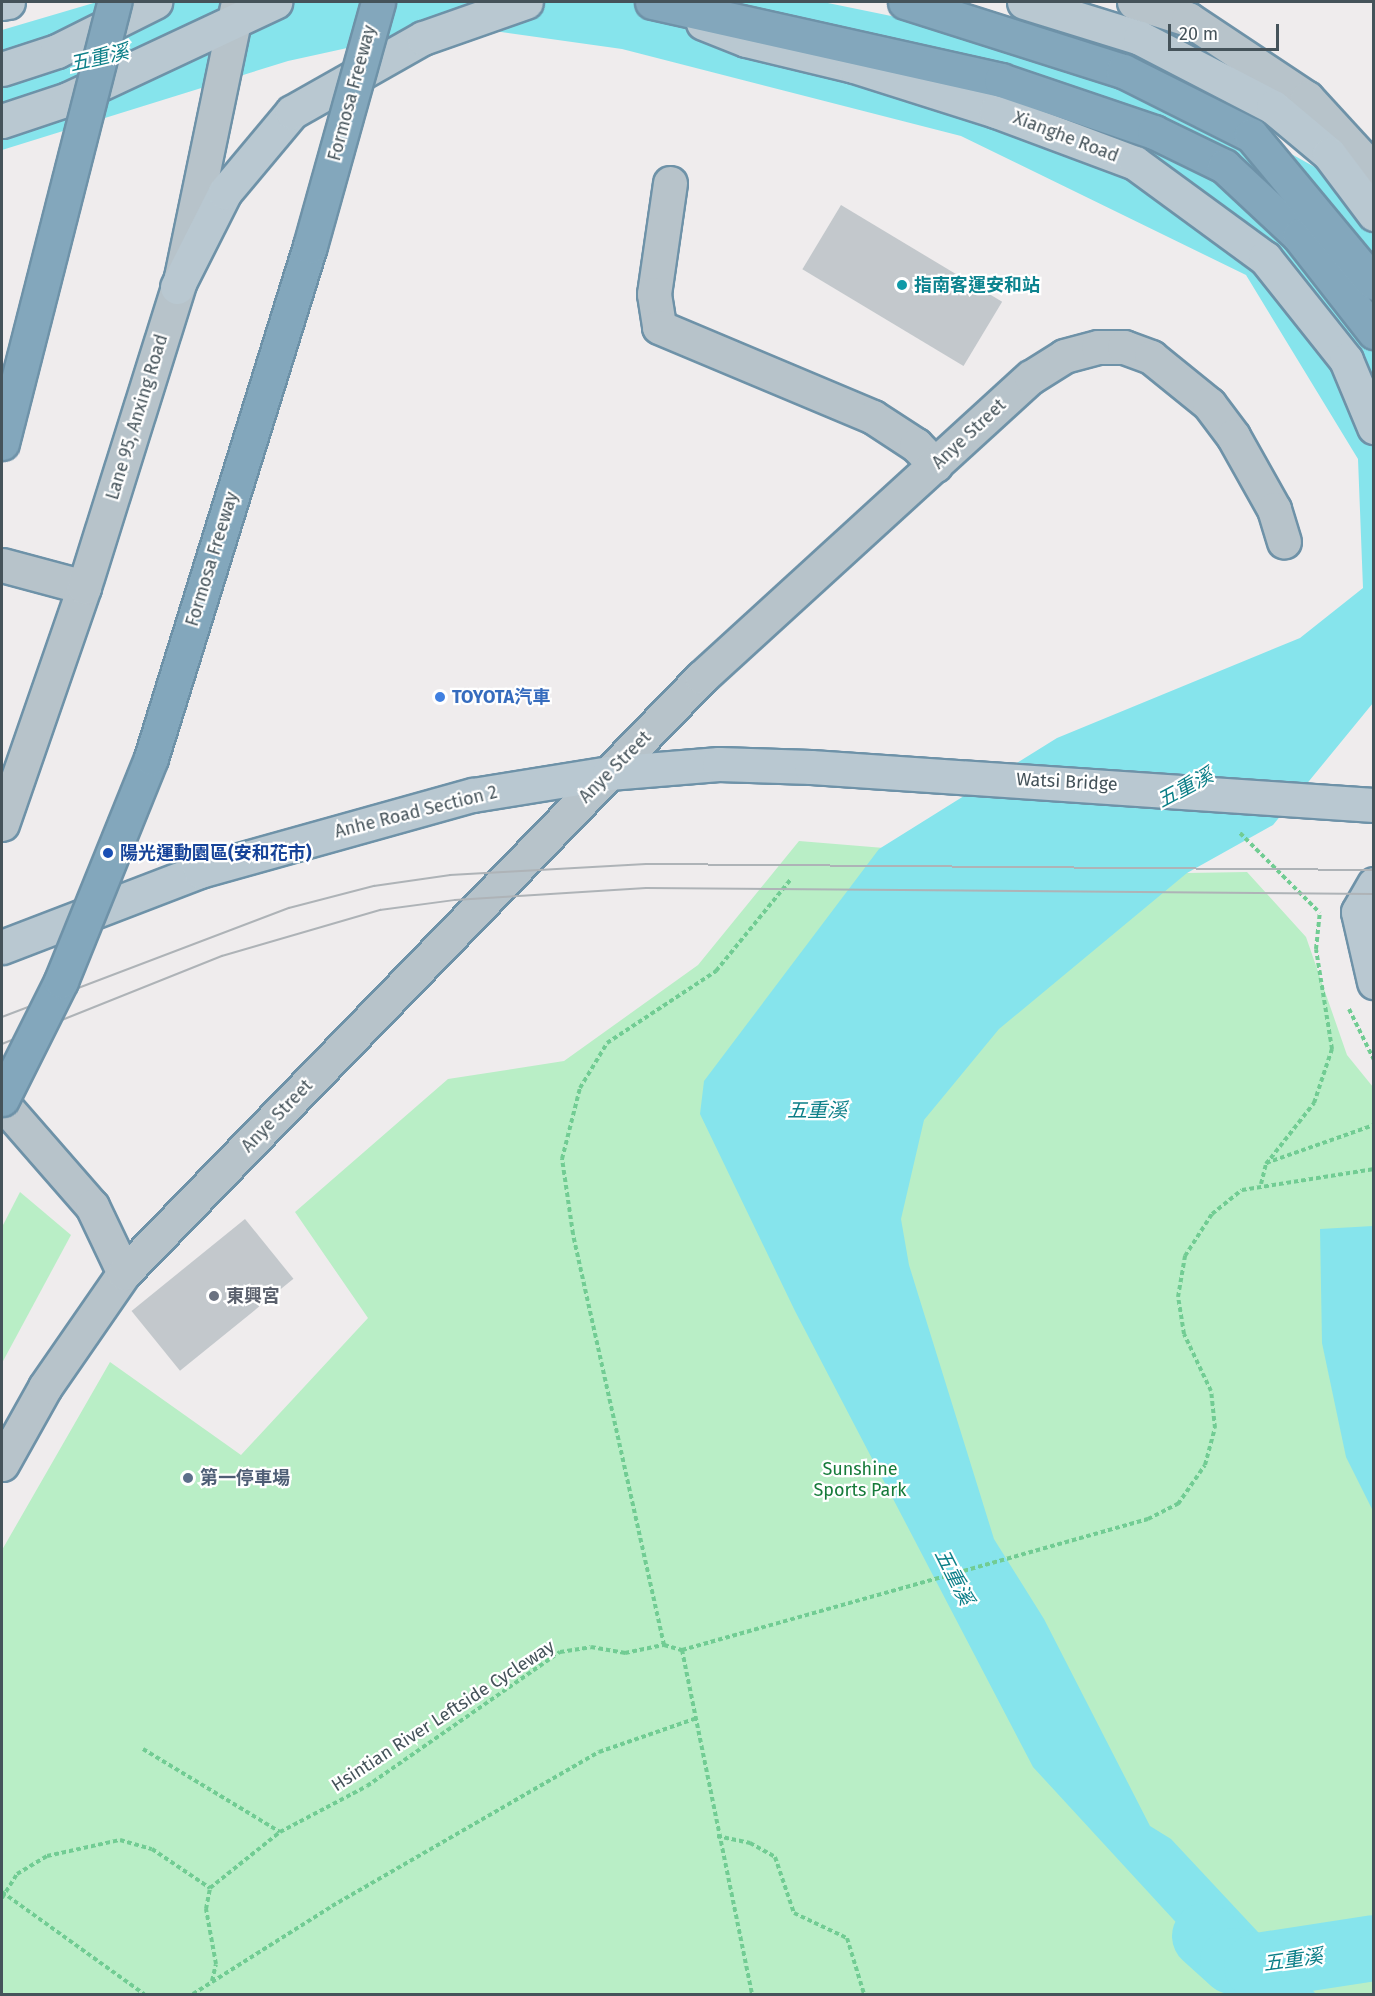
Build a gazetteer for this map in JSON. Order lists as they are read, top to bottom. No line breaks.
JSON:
{"streets":{"highway":["Formosa Freeway"],"main road":["Xianghe Road","Watsi Bridge","Anhe Road Section 2"],"street":["Lane 95, Anxing Road","Anye Street"],"path":["Hsintian River Leftside Cycleway"]},"crossings":[["Anye Street","Anhe Road Section 2"],["Watsi Bridge","Anhe Road Section 2"]],"water":["五重溪"],"parks":["Sunshine Sports Park"],"places":["指南客運安和站","TOYOTA汽車","陽光運動園區(安和花市)","東興宮","第一停車場"],"scale_bar":"20 m"}
